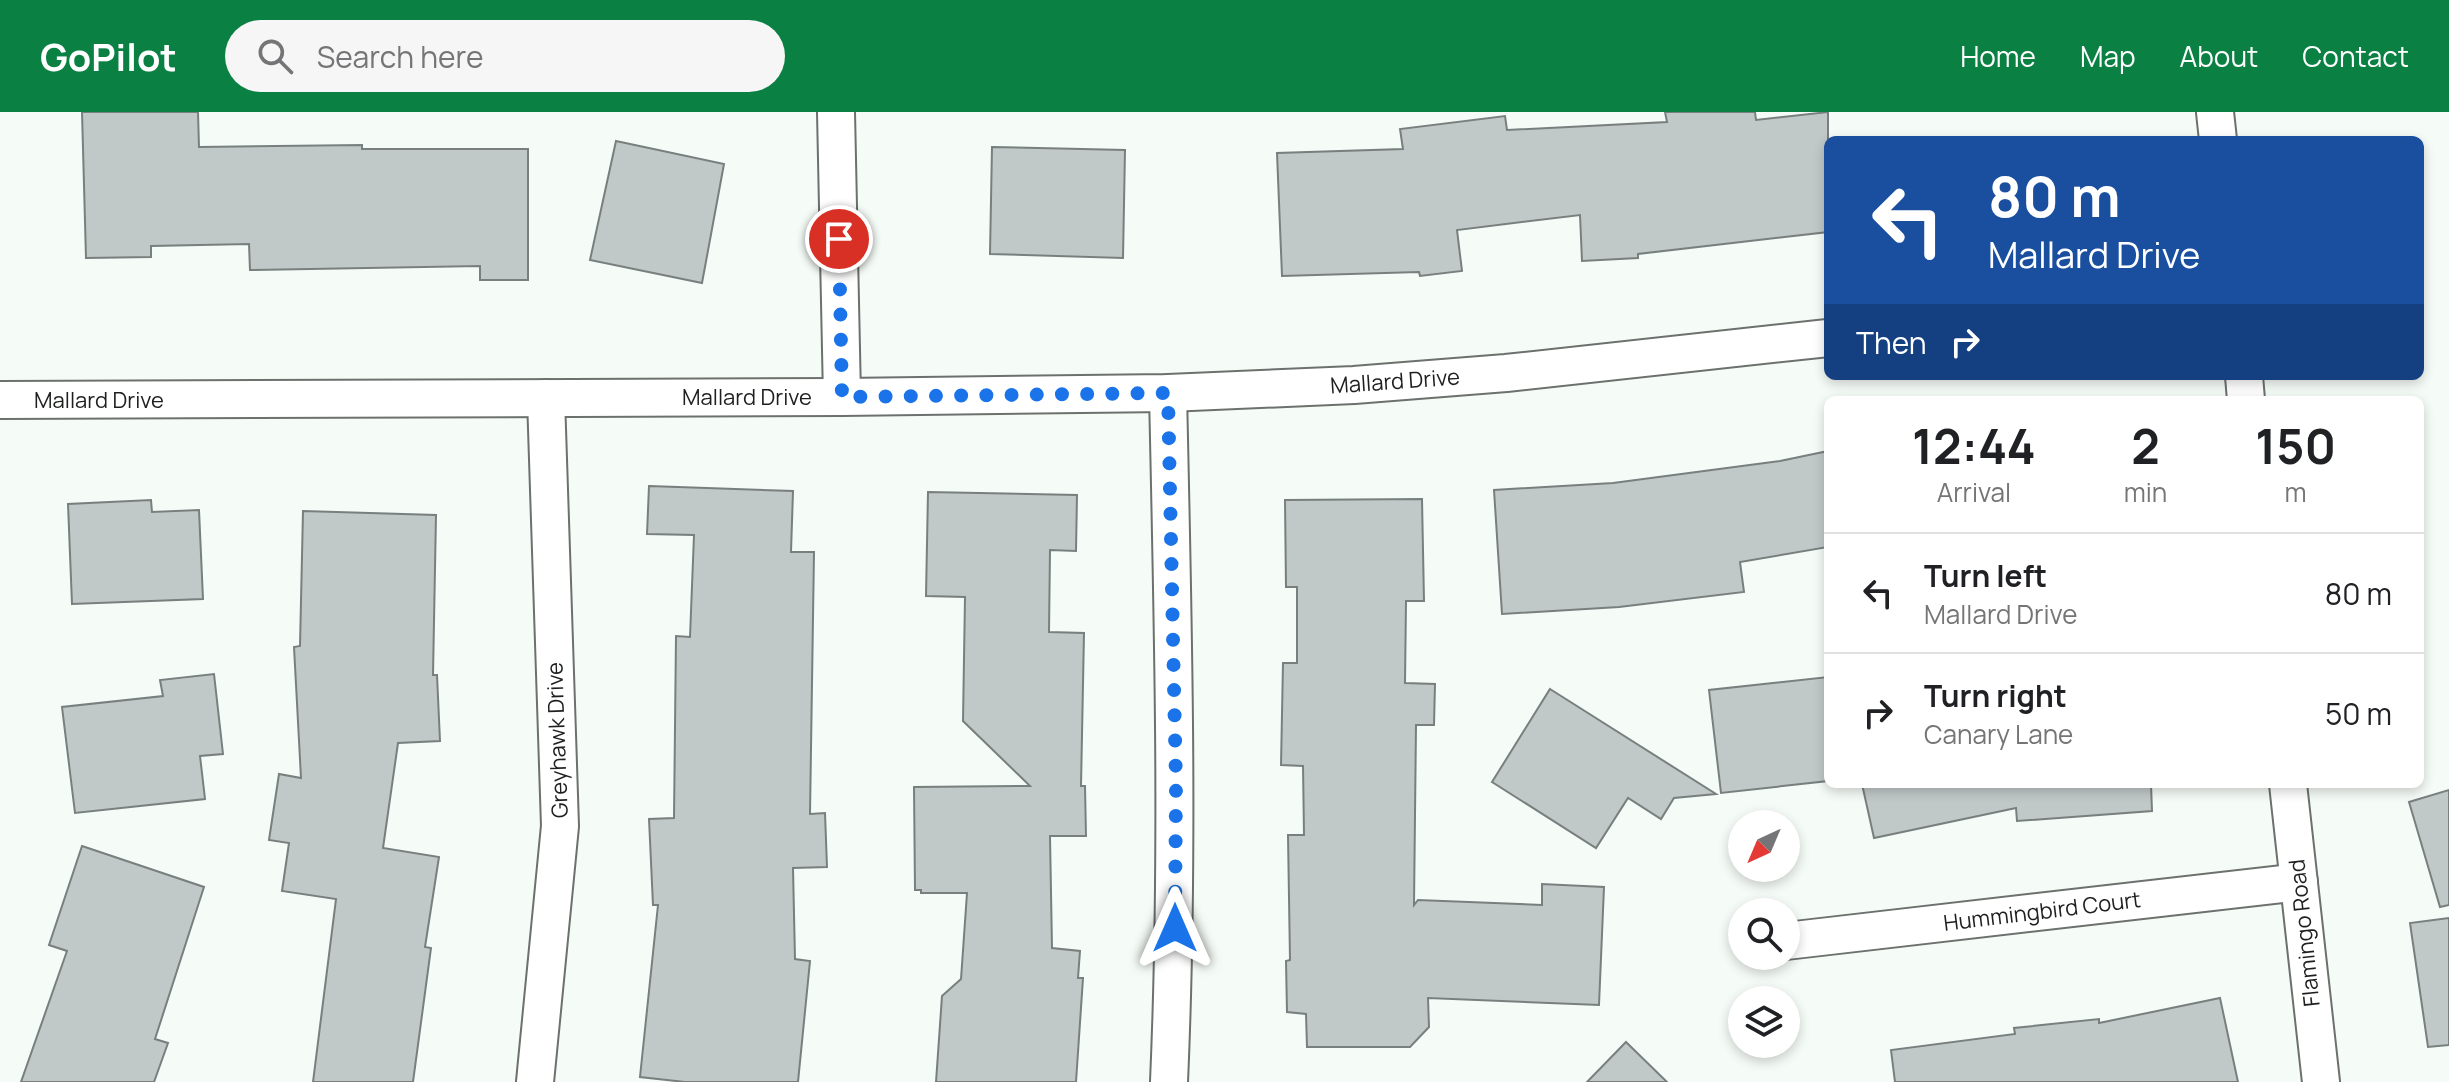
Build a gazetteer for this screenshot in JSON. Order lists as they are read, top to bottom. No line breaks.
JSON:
{"streets":{"street":["Mallard Drive","Greyhawk Drive","Hummingbird Court","Flamingo Road"]},"crossings":[["Mallard Drive","Greyhawk Drive"],["Hummingbird Court","Flamingo Road"]],"north":"bottom left","page":{"header":"GoPilot","search":"Search here","nav":["Home","Map","About","Contact"],"turn":["80 m","Mallard Drive"],"then":"Then","eta":["12:44","Arrival","2","min","150","m"],"list":[{"name":"Turn left","note":"Mallard Drive","value":"80 m"},{"name":"Turn right","note":"Canary Lane","value":"50 m"}]}}
